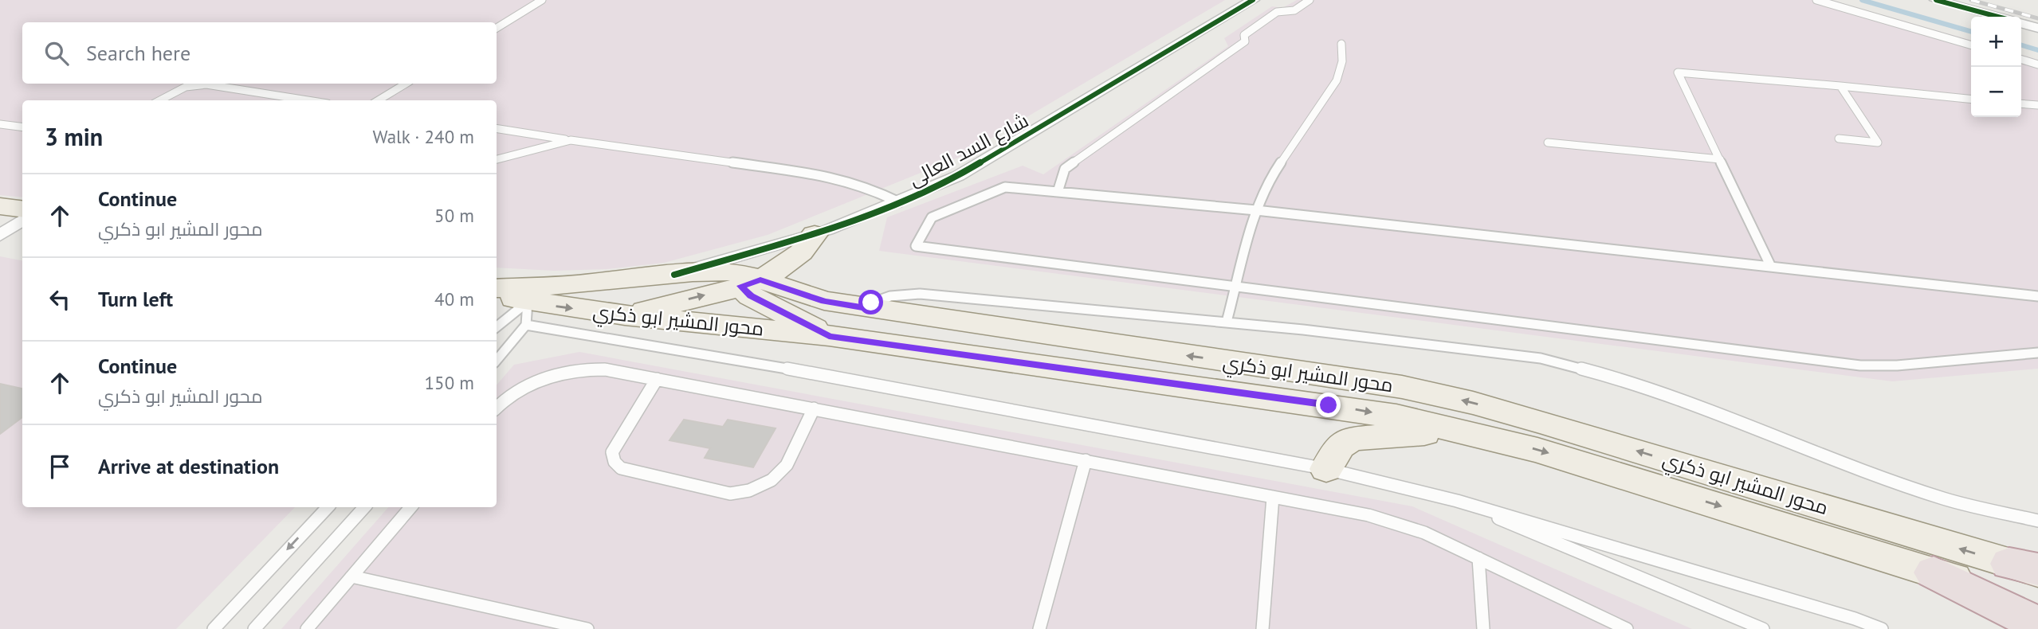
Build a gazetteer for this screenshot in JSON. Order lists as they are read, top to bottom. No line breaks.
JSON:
{"streets":{"main road":["محور المشير ابو ذكري"],"street":["شارع السد العالى"]},"crossings":[["شارع السد العالى","محور المشير ابو ذكري"]],"page":{"map_buttons":["+","−"],"search":"Search here","heading":["3 min","Walk · 240 m"],"list":[["Continue","محور المشير ابو ذكري","50 m"],["Turn left","40 m"],["Continue","محور المشير ابو ذكري","150 m"],"Arrive at destination"]}}
